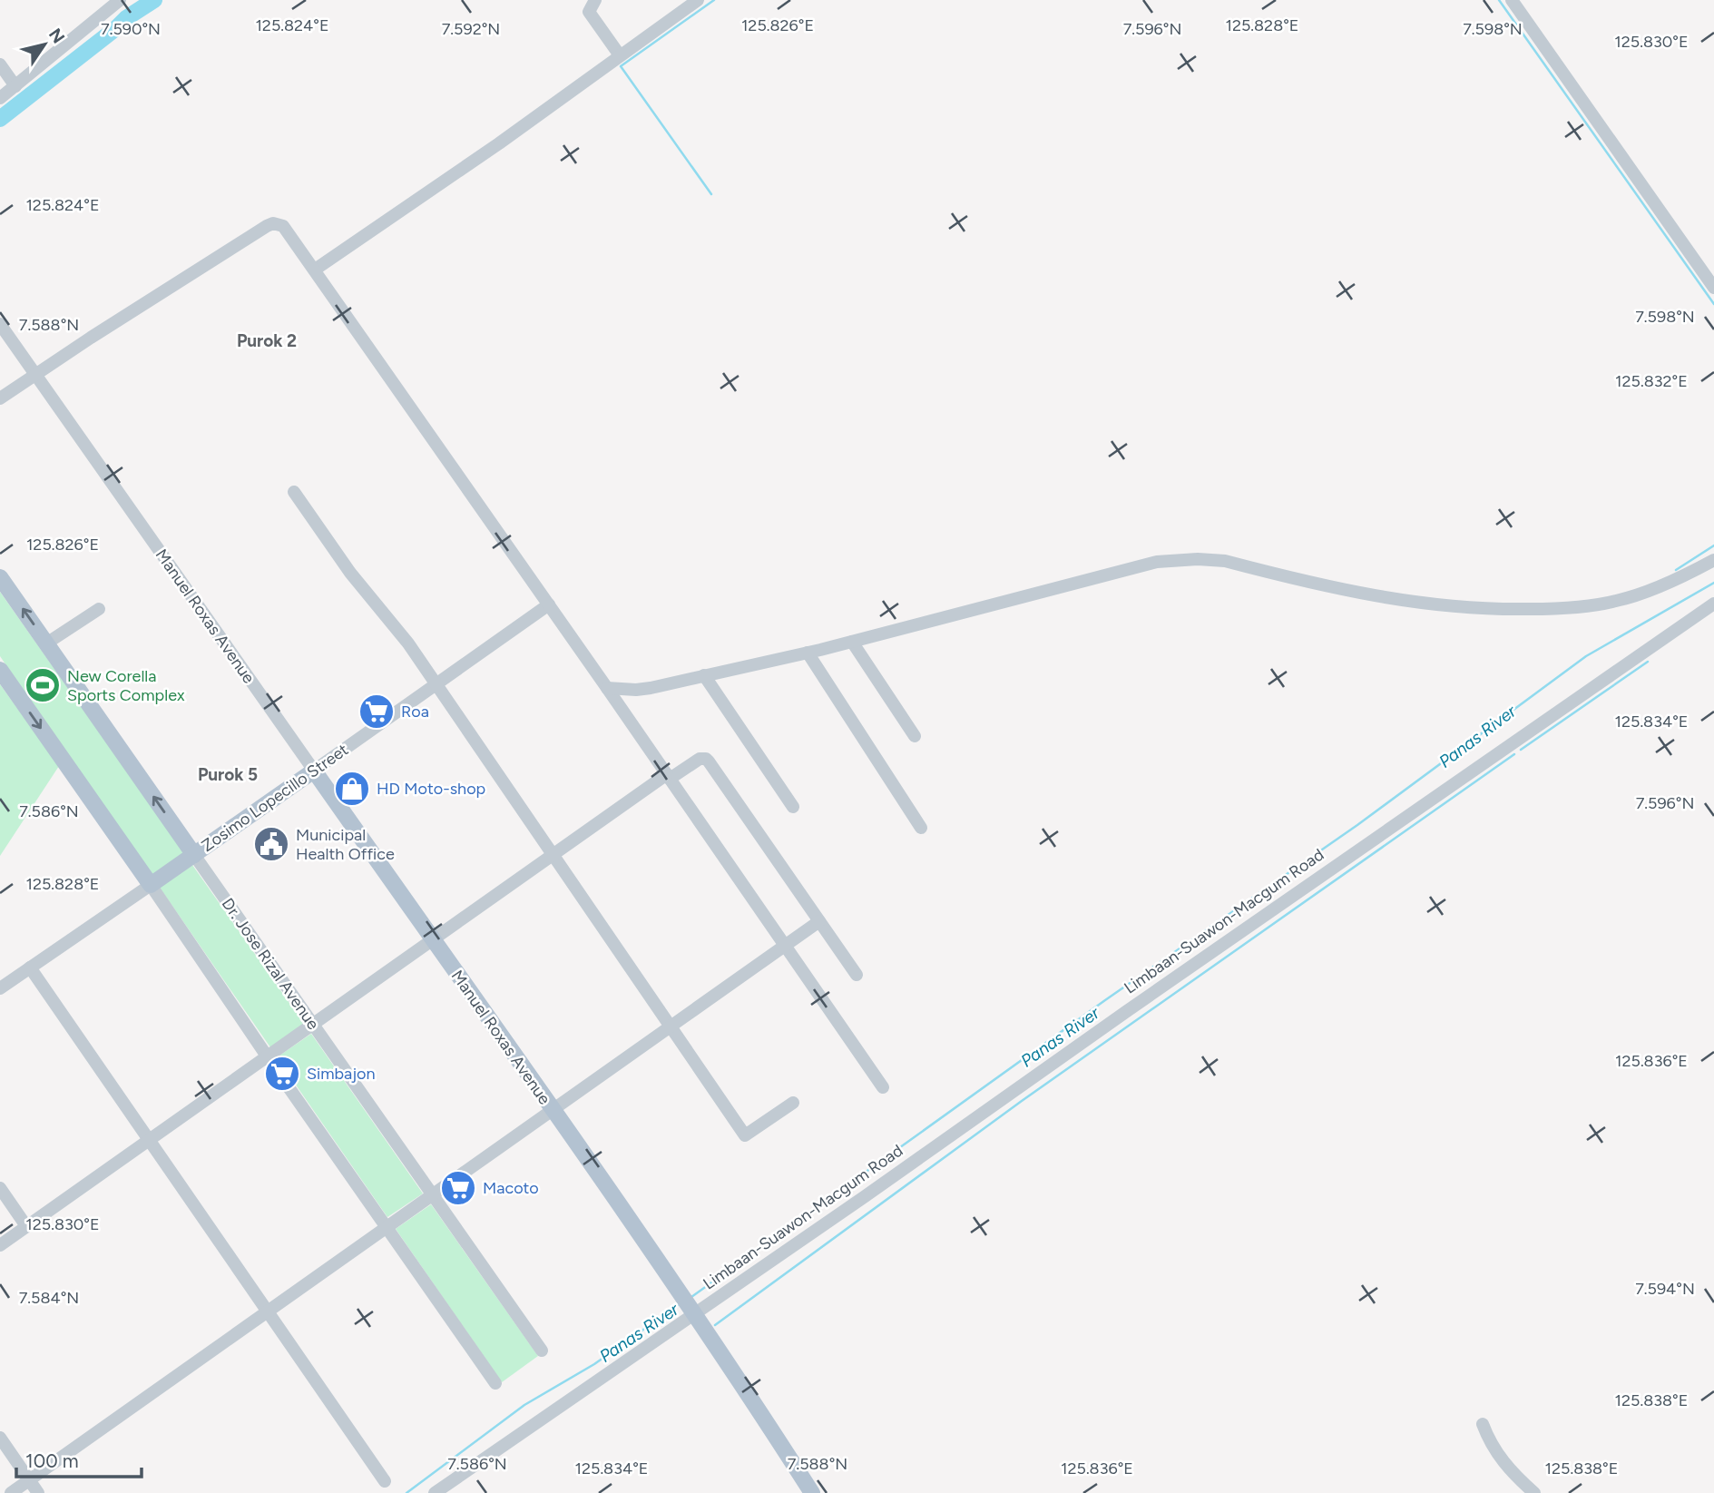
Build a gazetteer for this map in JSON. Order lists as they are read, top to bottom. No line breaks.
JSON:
{"streets":{"main road":["Manuel Roxas Avenue","Zosimo Lopecillo Street","Dr. Jose Rizal Avenue"],"street":["Limbaan-Suawon-Macgum Road"]},"crossings":[["Manuel Roxas Avenue","Zosimo Lopecillo Street"],["Manuel Roxas Avenue","Limbaan-Suawon-Macgum Road"],["Zosimo Lopecillo Street","Dr. Jose Rizal Avenue"]],"districts":["Purok 2","Purok 5"],"water":["Panas River"],"places":{"sports":["New Corella Sports Complex"],"supermarket":["Roa","Simbajon","Macoto"],"shop":["HD Moto-shop"],"public building":["Municipal Health Office"]},"scale_bar":"100 m","north":"top right","coordinates":["125.824°E","125.826°E","125.828°E","7.590°N","7.592°N","7.596°N","7.598°N","125.830°E","7.588°N","125.832°E","125.834°E","7.586°N","125.836°E","7.594°N","7.584°N","125.838°E"]}
